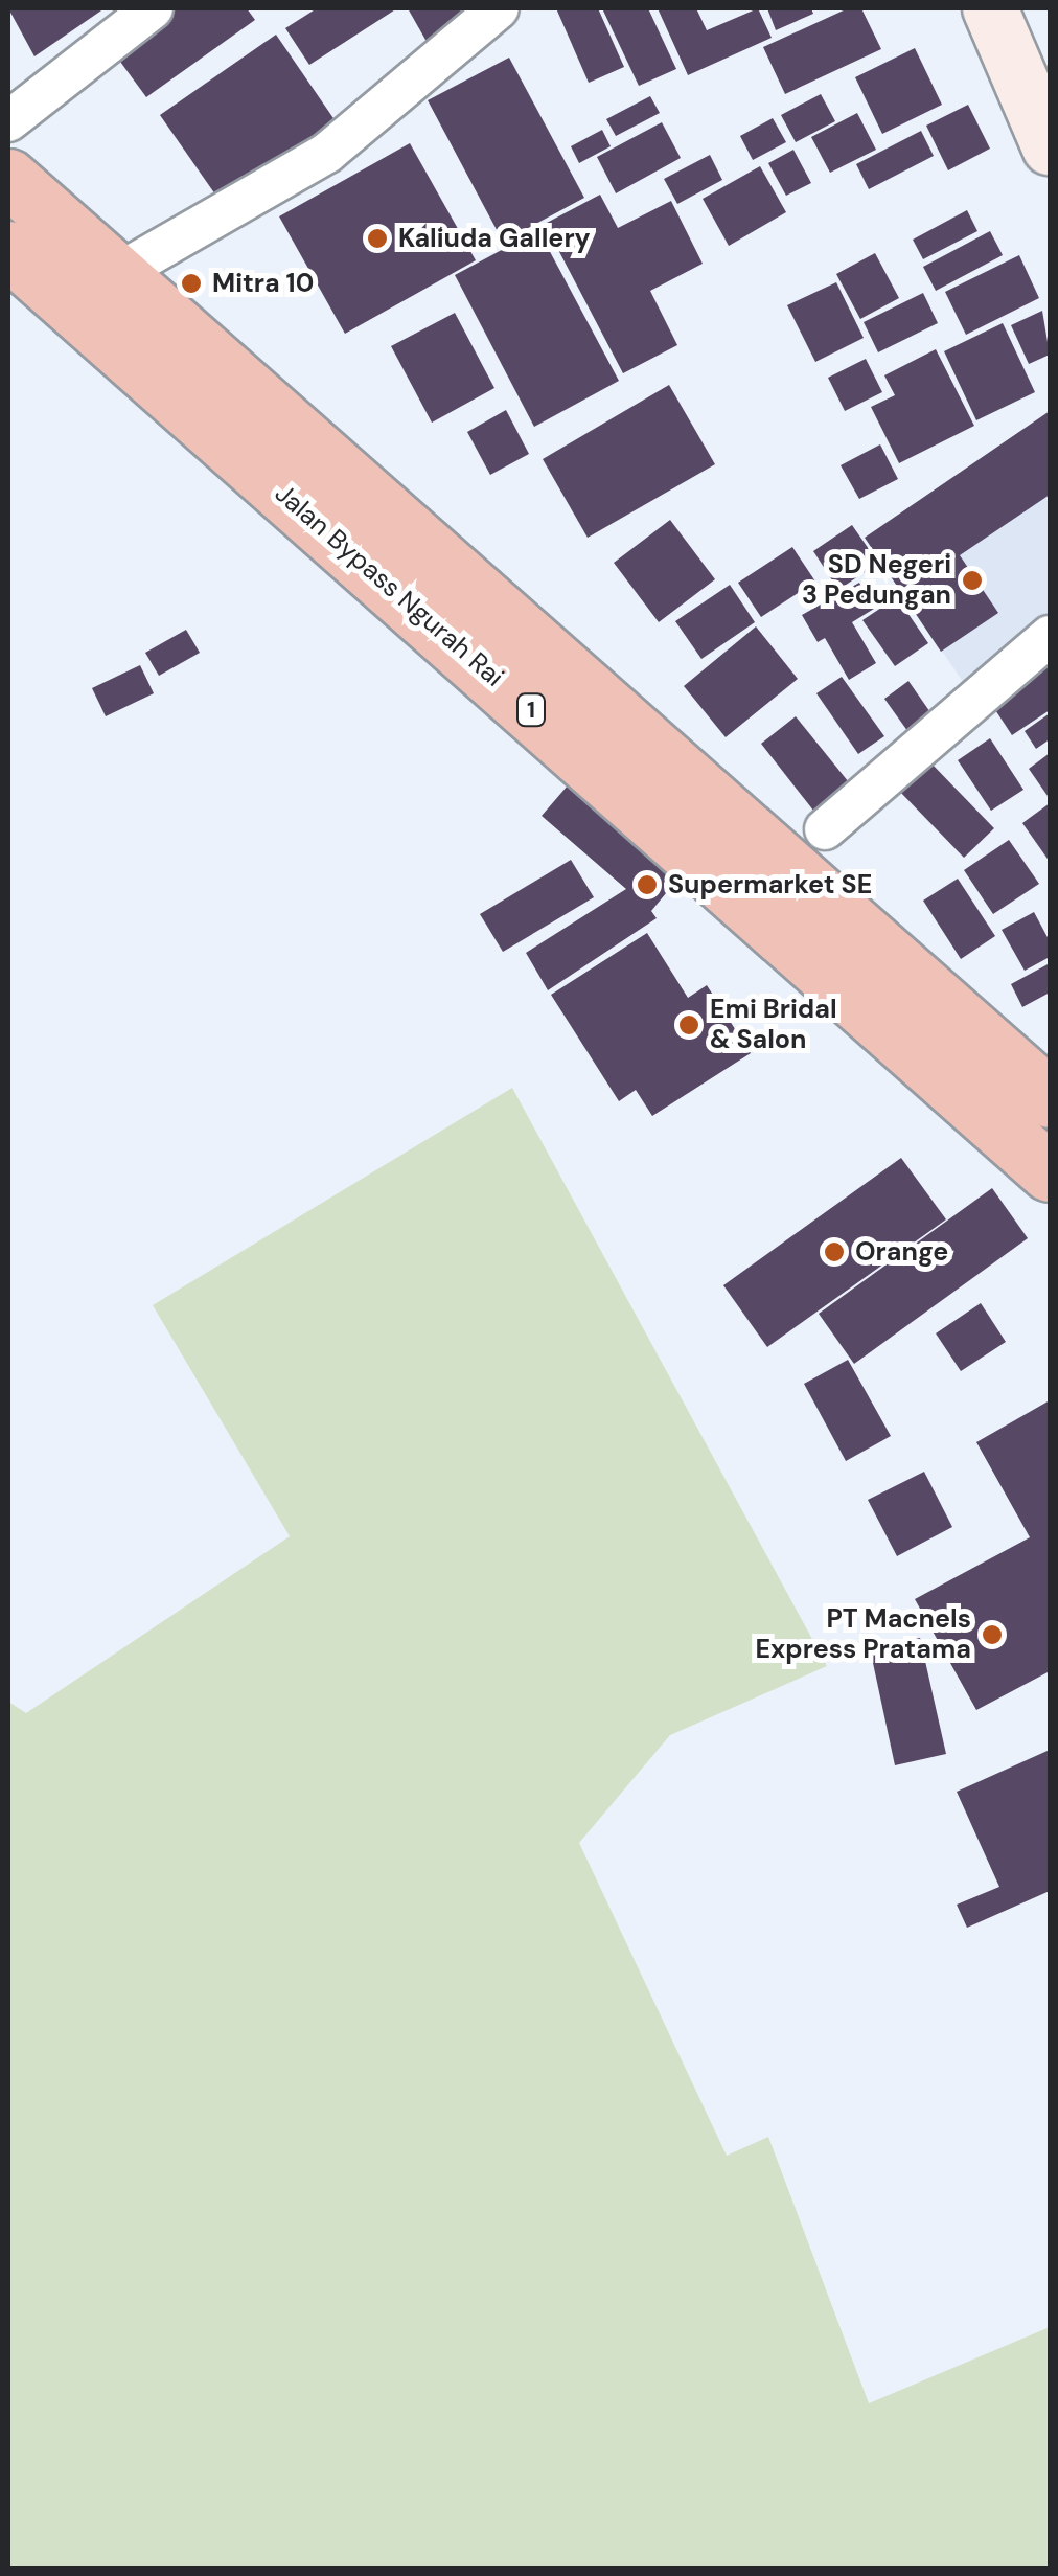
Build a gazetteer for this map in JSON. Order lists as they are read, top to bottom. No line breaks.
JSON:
{"streets":{"highway":["Jalan Bypass Ngurah Rai","1"]},"places":["Kaliuda Gallery","Mitra 10","SD Negeri 3 Pedungan","Supermarket SE","Emi Bridal & Salon","Orange","PT Macnels Express Pratama"]}
